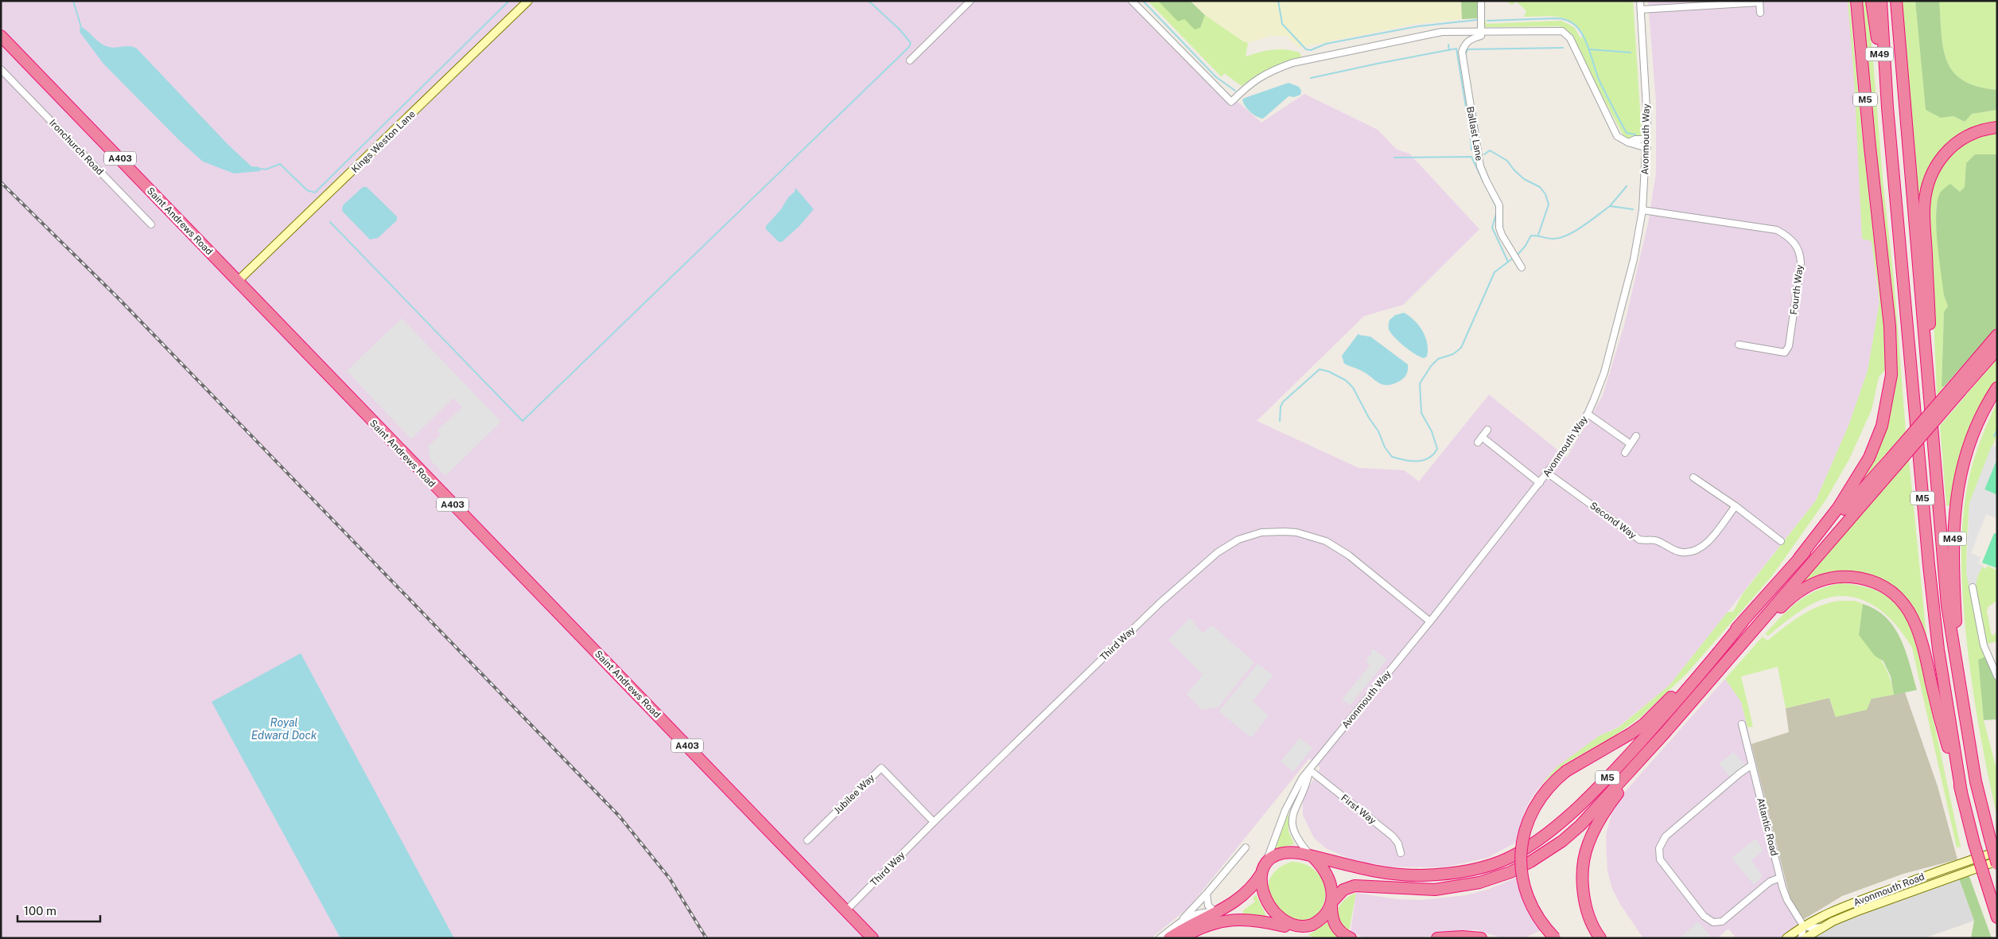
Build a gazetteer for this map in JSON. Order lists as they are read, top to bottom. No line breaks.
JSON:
{"streets":{"highway":["M49","M5","A403","Saint Andrews Road"],"main road":["Kings Weston Lane","Avonmouth Road"],"street":["Ballast Lane","Avonmouth Way","Ironchurch Road","Fourth Way","Second Way","Third Way","Jubilee Way","First Way","Atlantic Road"]},"crossings":[["M49","M5"],["M5","Avonmouth Way"],["Avonmouth Way","Fourth Way"],["Avonmouth Way","Second Way"],["Avonmouth Way","Third Way"],["Avonmouth Way","First Way"],["Kings Weston Lane","Saint Andrews Road"],["Saint Andrews Road","Third Way"],["Third Way","Jubilee Way"],["Atlantic Road","Avonmouth Road"]],"water":["Royal Edward Dock"],"scale_bar":"100 m"}
